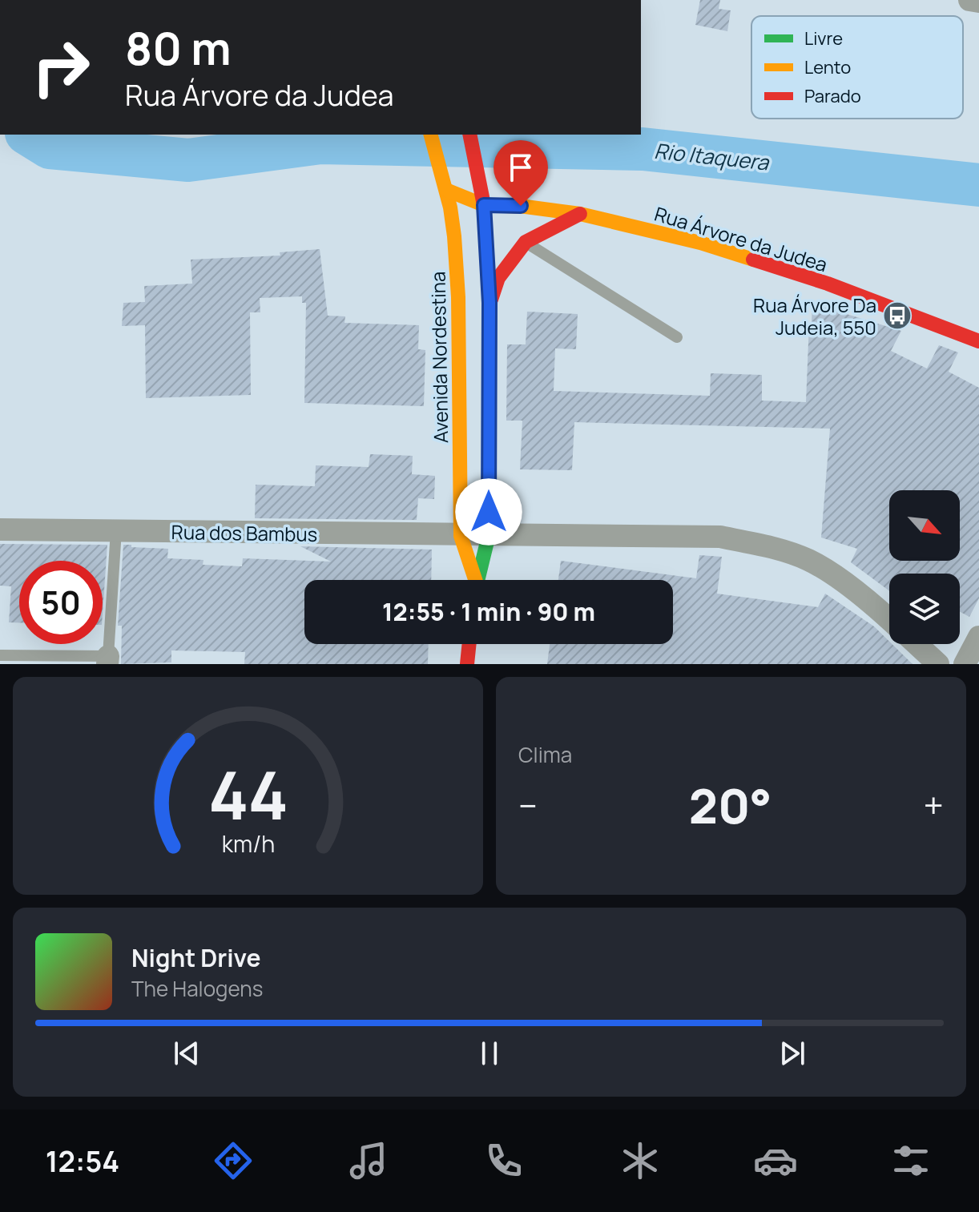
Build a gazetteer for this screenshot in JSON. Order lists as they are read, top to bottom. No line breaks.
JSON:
{"streets":{"main road":["Rua Árvore da Judea","Avenida Nordestina"],"street":["Rua dos Bambus"]},"crossings":[["Rua Árvore da Judea","Avenida Nordestina"],["Avenida Nordestina","Rua dos Bambus"]],"water":["Rio Itaquera"],"places":{"bus stop":["Rua Árvore Da Judeia, 550"]},"legend":["Livre","Lento","Parado"],"north":"bottom right","page":{"turn":["80 m","Rua Árvore da Judea"],"limit":"50","trip":"12:55 · 1 min · 90 m","tile":"Clima","heat":["−","20°","+"],"song":["Night Drive","The Halogens"],"tabs":"12:54","gauge":["44","km/h"]}}
